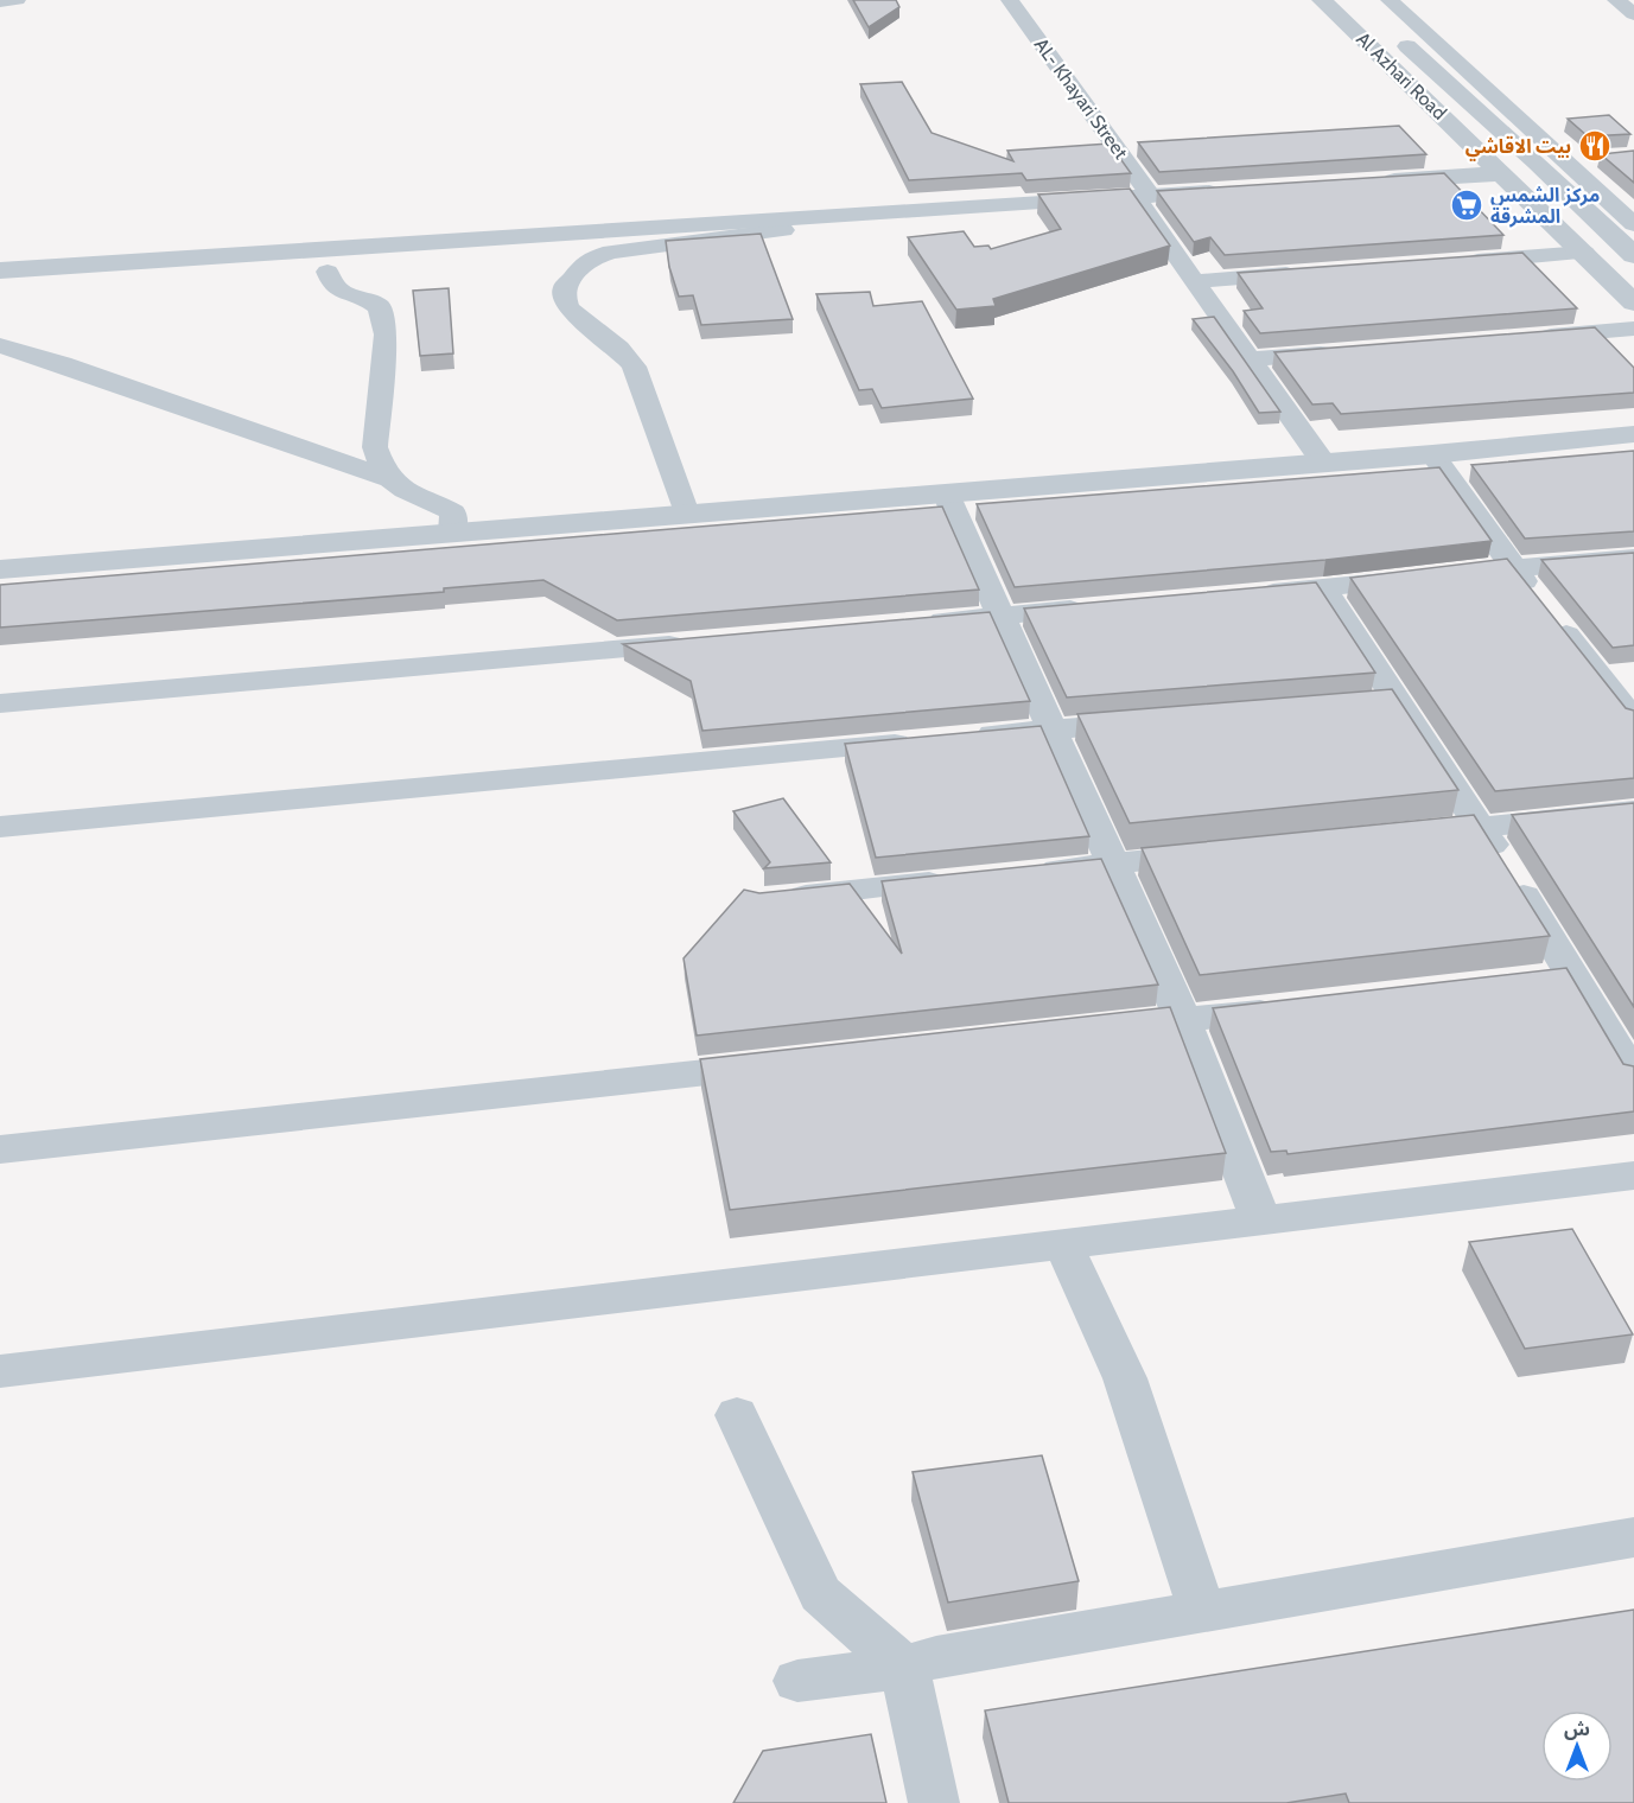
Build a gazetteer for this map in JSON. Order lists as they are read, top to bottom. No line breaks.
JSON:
{"streets":{"street":["Al Azhari Road","AL- Khayari Street"]},"places":{"restaurant":["بيت الاقاشي"],"supermarket":["مركز الشمس المشرقة"]},"north":"top"}
